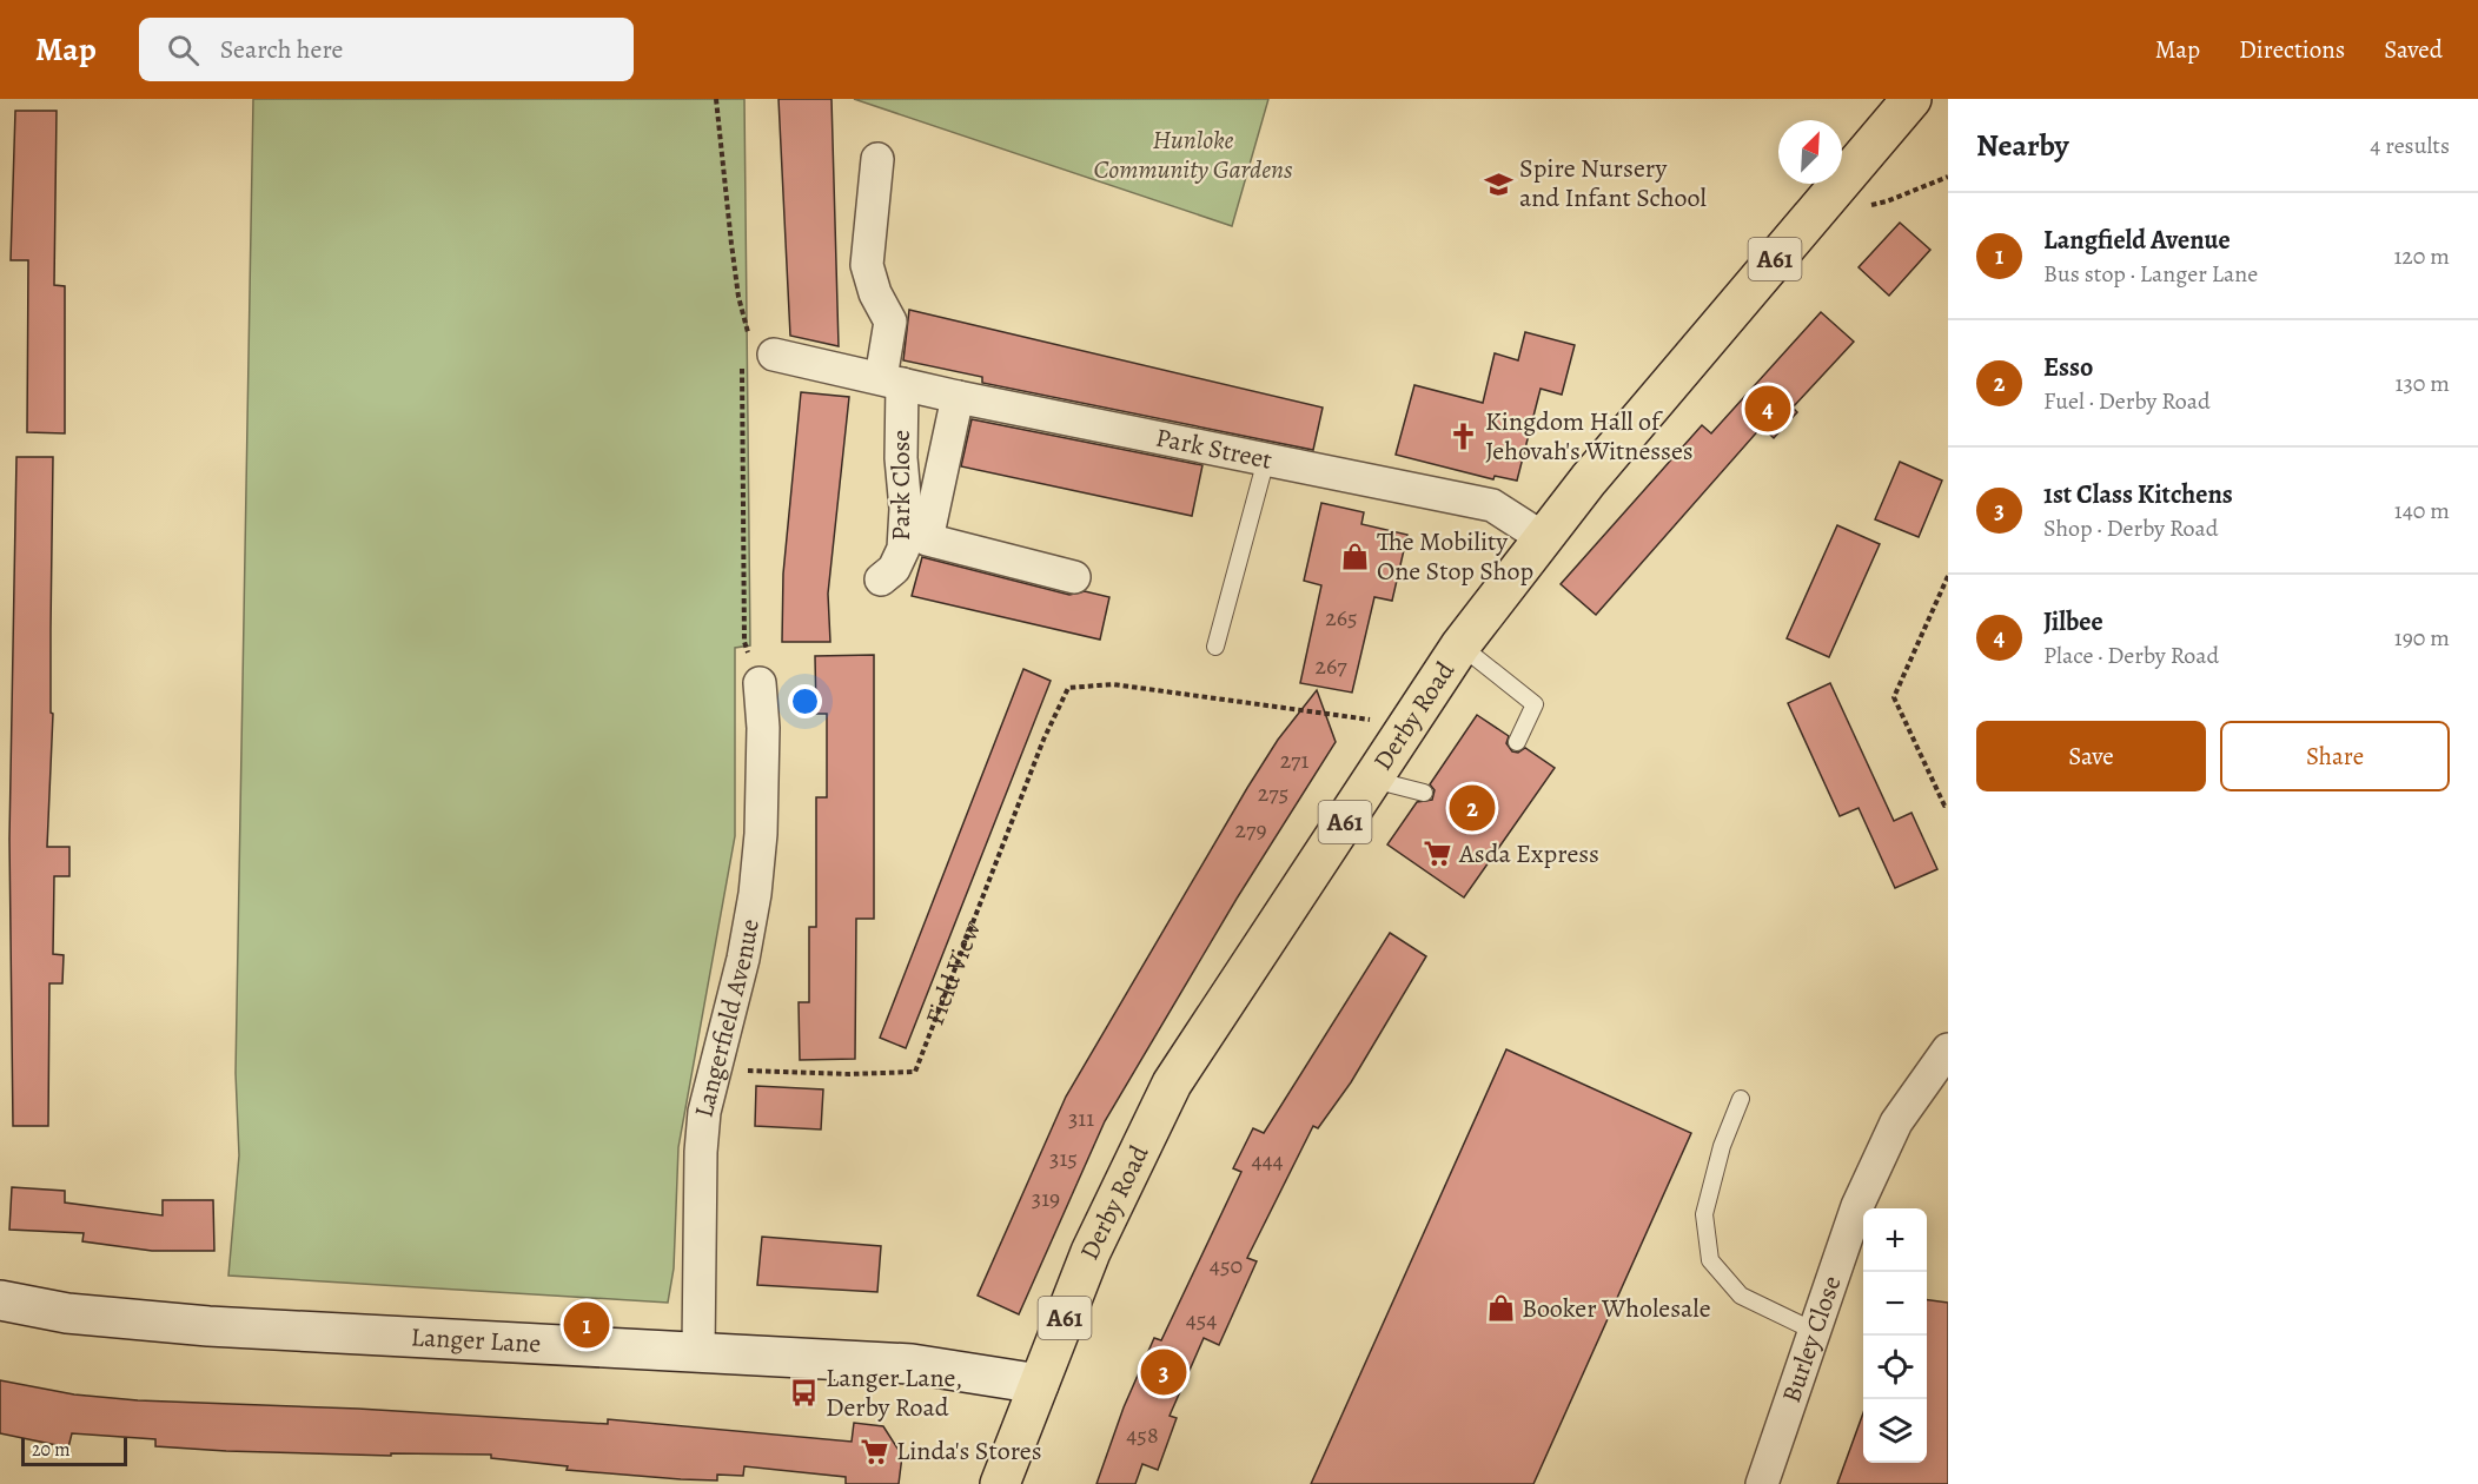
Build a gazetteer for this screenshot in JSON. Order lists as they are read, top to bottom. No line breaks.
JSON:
{"streets":{"highway":["A61","Derby Road"],"street":["Park Street","Park Close","Langerfield Avenue","Burley Close","Langer Lane"],"path":["Field View"]},"crossings":[["Park Street","Park Close"],["Park Street","Derby Road"],["Derby Road","Field View"],["Derby Road","Langer Lane"],["Field View","Langerfield Avenue"],["Langerfield Avenue","Langer Lane"]],"parks":["Hunloke Community Gardens"],"places":{"school or university":["Spire Nursery and Infant School"],"church":["Kingdom Hall of Jehovah's Witnesses"],"shop":["The Mobility One Stop Shop","Booker Wholesale"],"supermarket":["Asda Express","Linda's Stores"],"bus stop":["Langer Lane, Derby Road"]},"house_numbers":["265","267","271","275","279","311","315","444","319","450","454","458"],"scale_bar":"20 m","north":"top right","page":{"header":"Map","search":"Search here","nav":["Map","Directions","Saved"],"heading":["Nearby","4 results"],"list":[{"mark":"1","name":"Langfield Avenue","note":"Bus stop · Langer Lane","value":"120 m"},{"mark":"2","name":"Esso","note":"Fuel · Derby Road","value":"130 m"},{"mark":"3","name":"1st Class Kitchens","note":"Shop · Derby Road","value":"140 m"},{"mark":"4","name":"Jilbee","note":"Place · Derby Road","value":"190 m"}],"pins":["4","2","1","3"],"buttons":["Save","Share"],"map_buttons":["+","−"],"scale":"20 m"}}
